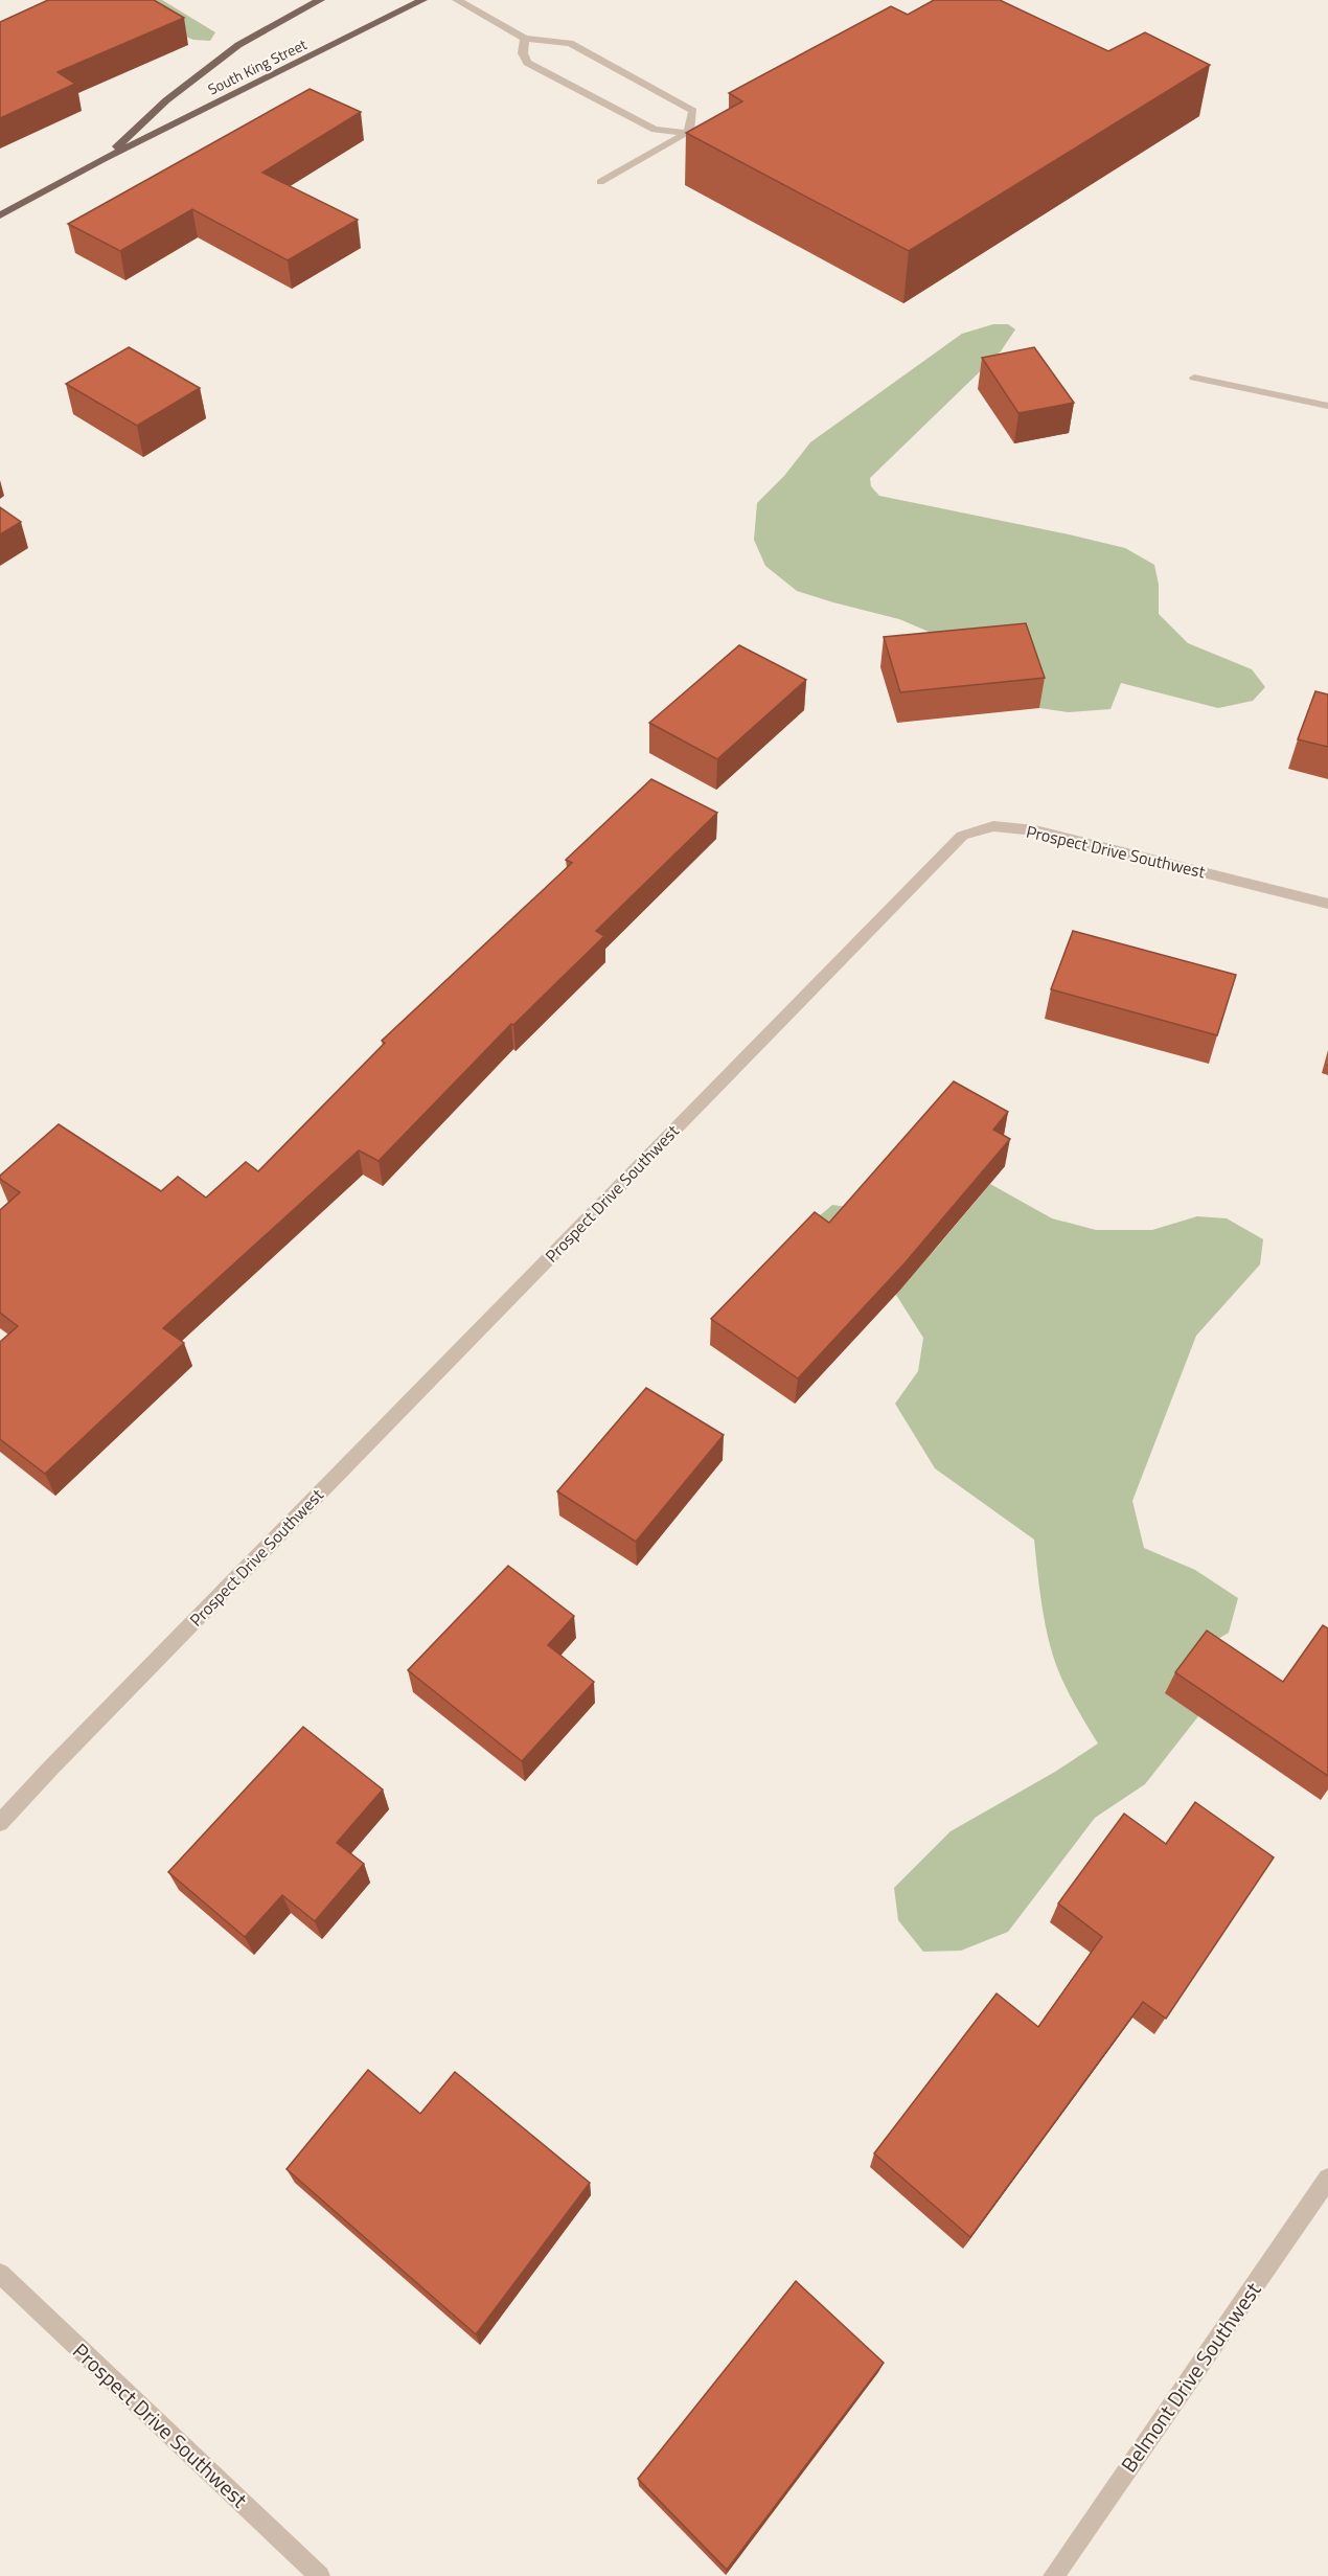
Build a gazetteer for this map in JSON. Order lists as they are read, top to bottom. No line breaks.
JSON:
{"streets":{"main road":["South King Street"],"street":["Prospect Drive Southwest","Belmont Drive Southwest"]}}
